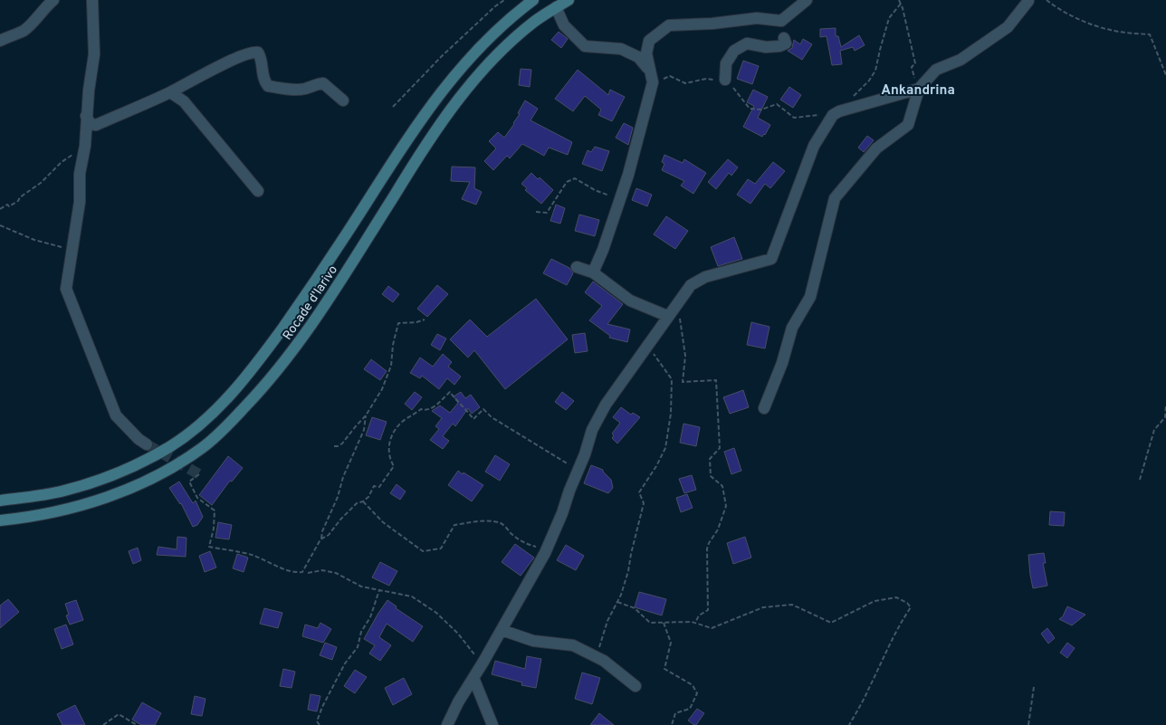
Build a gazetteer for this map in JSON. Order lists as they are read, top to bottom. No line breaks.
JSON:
{"streets":{"main road":["Rocade d'Iarivo"]},"districts":["Ankandrina"]}
